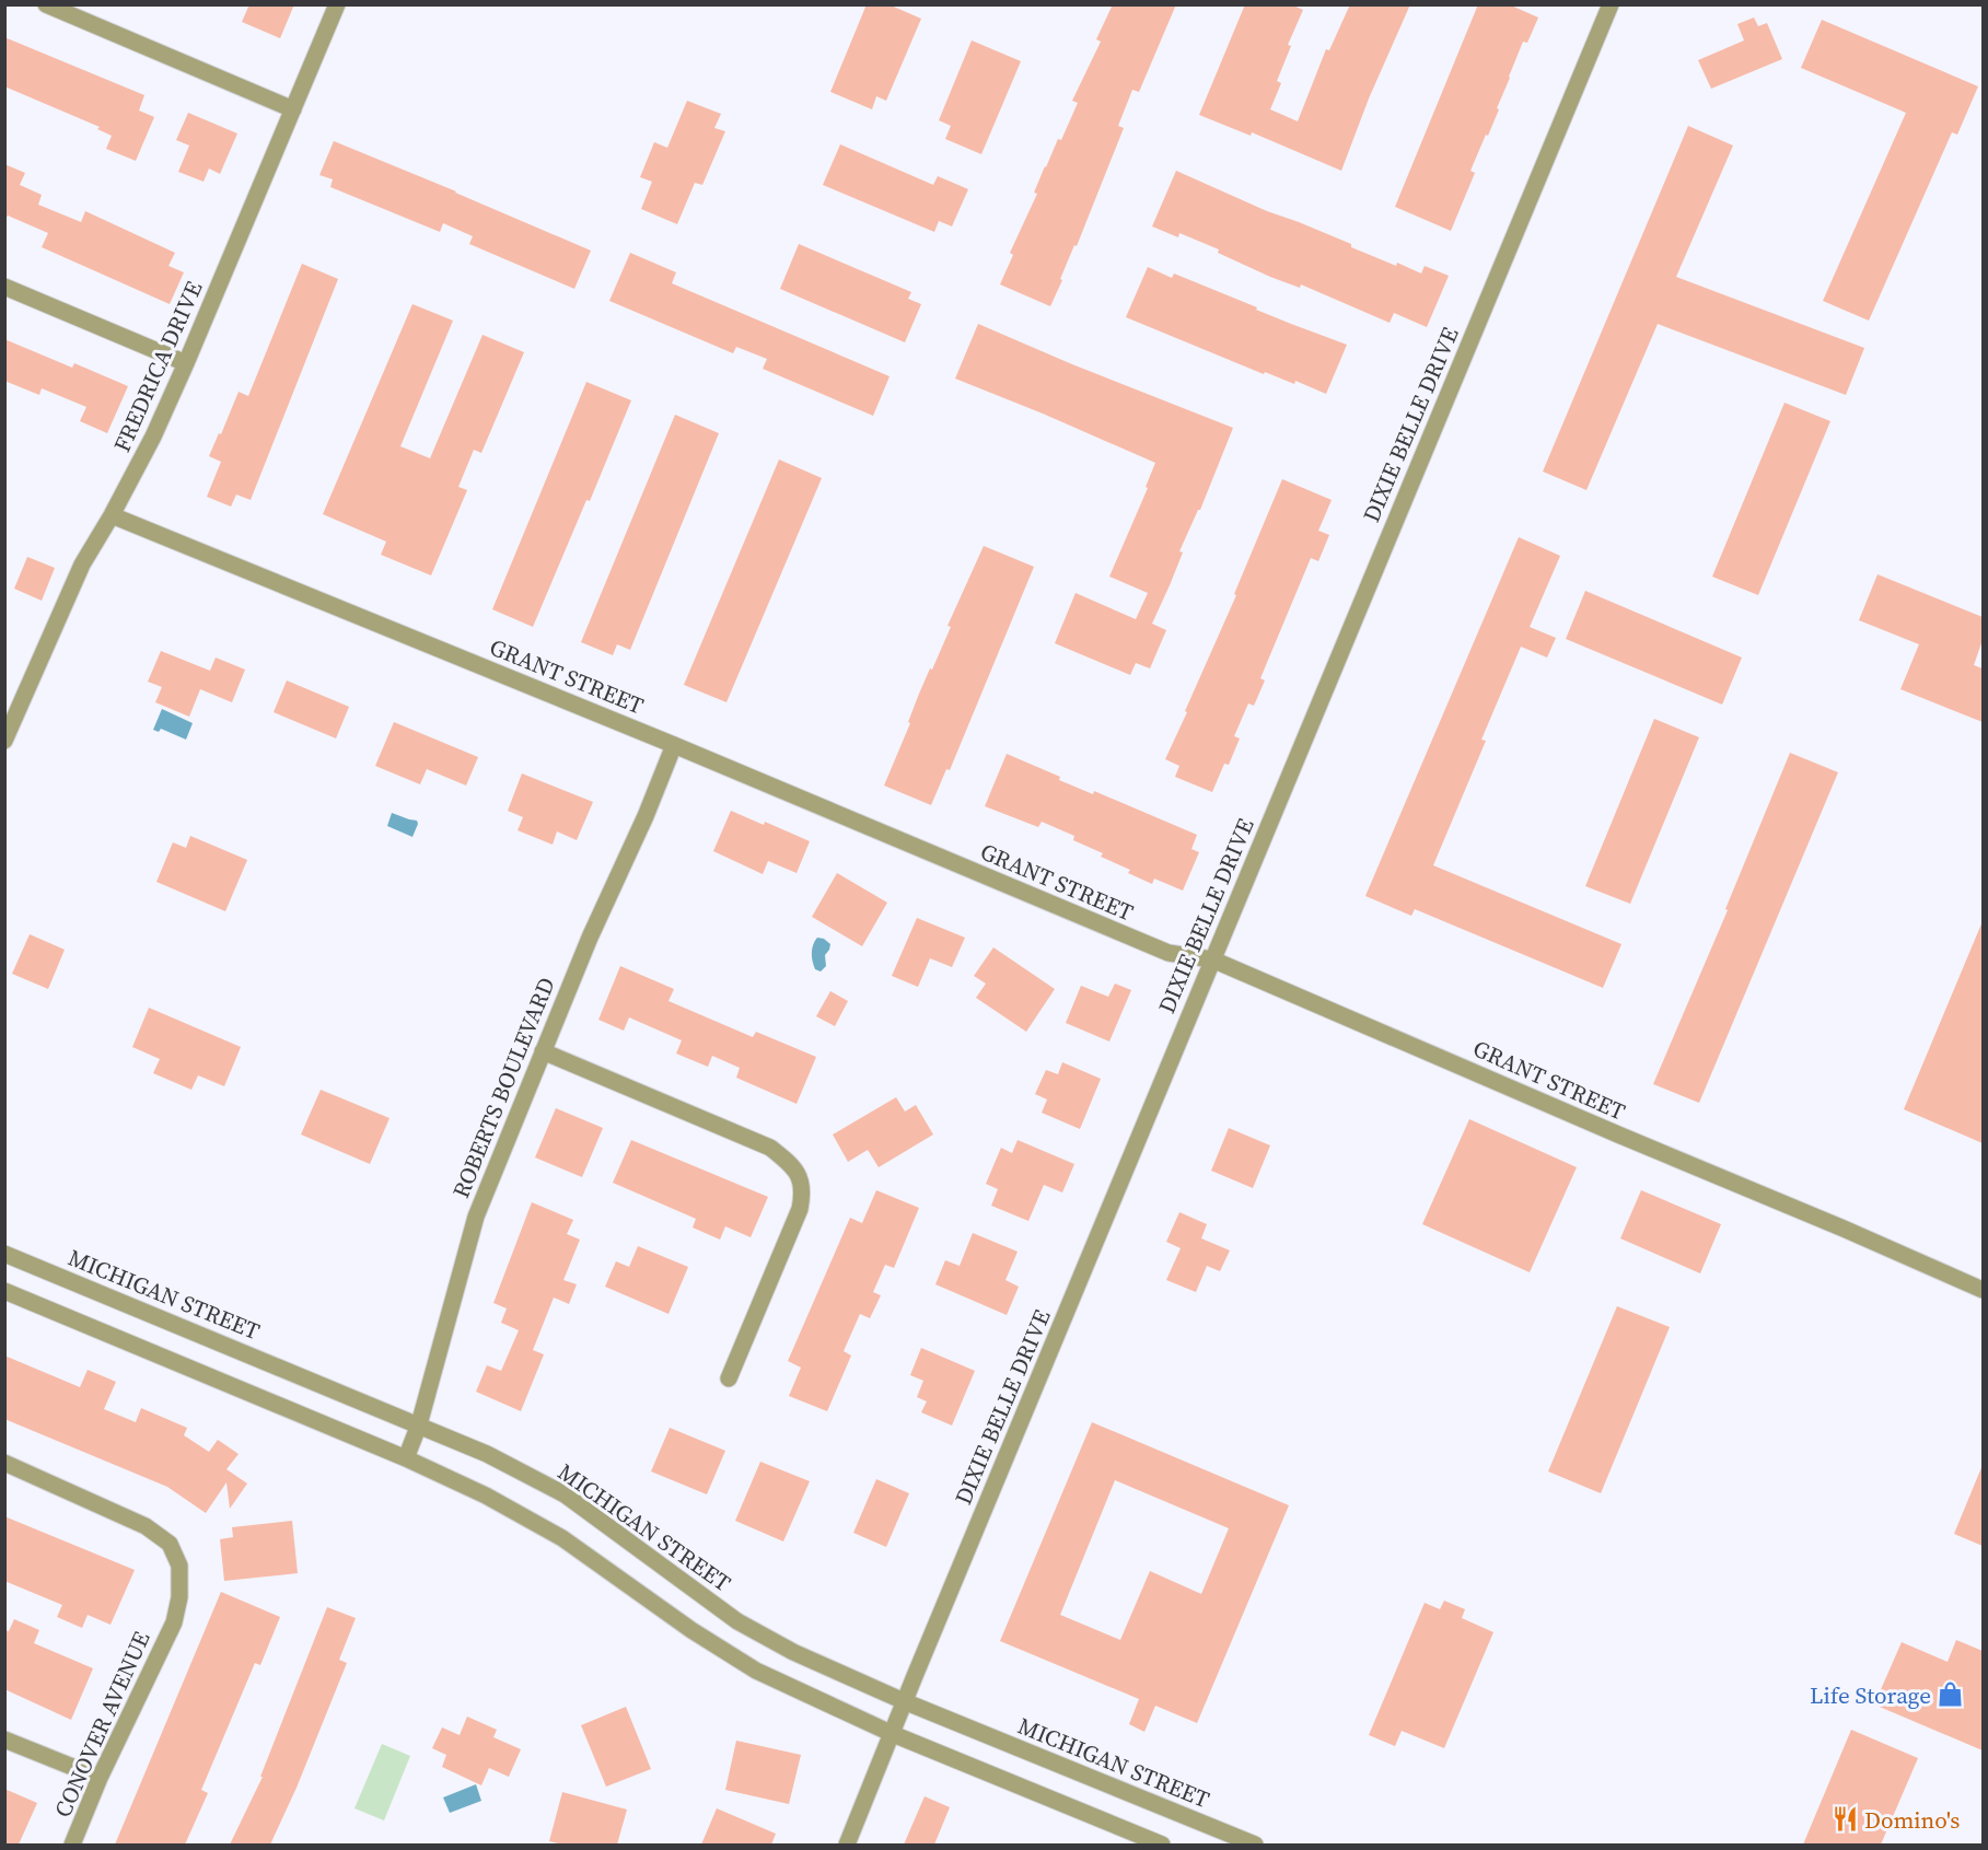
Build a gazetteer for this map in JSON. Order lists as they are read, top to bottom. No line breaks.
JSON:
{"streets":{"street":["FREDRICA DRIVE","DIXIE BELLE DRIVE","GRANT STREET","ROBERTS BOULEVARD","MICHIGAN STREET","CONOVER AVENUE"]},"crossings":[["FREDRICA DRIVE","GRANT STREET"],["DIXIE BELLE DRIVE","GRANT STREET"],["DIXIE BELLE DRIVE","MICHIGAN STREET"],["GRANT STREET","ROBERTS BOULEVARD"],["ROBERTS BOULEVARD","MICHIGAN STREET"]],"places":{"shop":["Life Storage"],"restaurant":["Domino's"]}}
